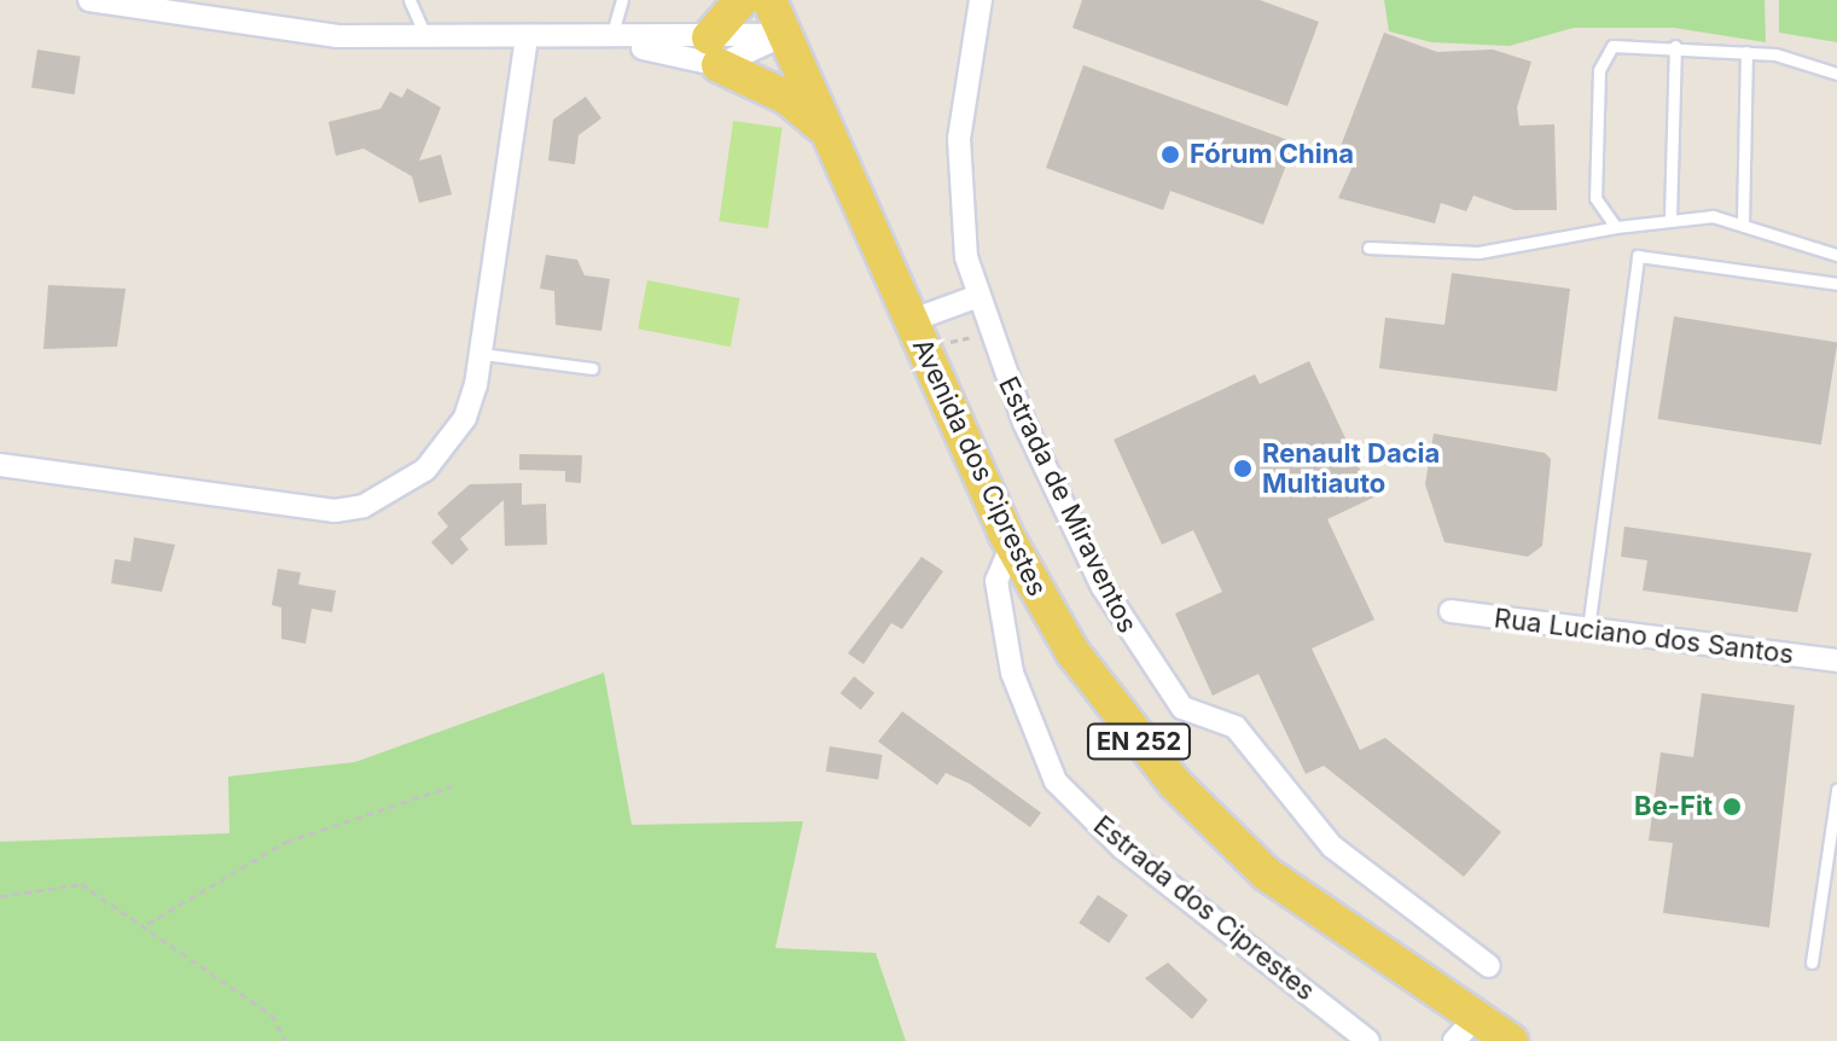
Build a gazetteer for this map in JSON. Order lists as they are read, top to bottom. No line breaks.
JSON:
{"streets":{"main road":["Avenida dos Ciprestes","EN 252"],"street":["Estrada de Miraventos","Rua Luciano dos Santos","Estrada dos Ciprestes"]},"crossings":[["Avenida dos Ciprestes","EN 252"],["Avenida dos Ciprestes","Estrada dos Ciprestes"]],"places":["Fórum China","Renault Dacia Multiauto","Be-Fit"]}
